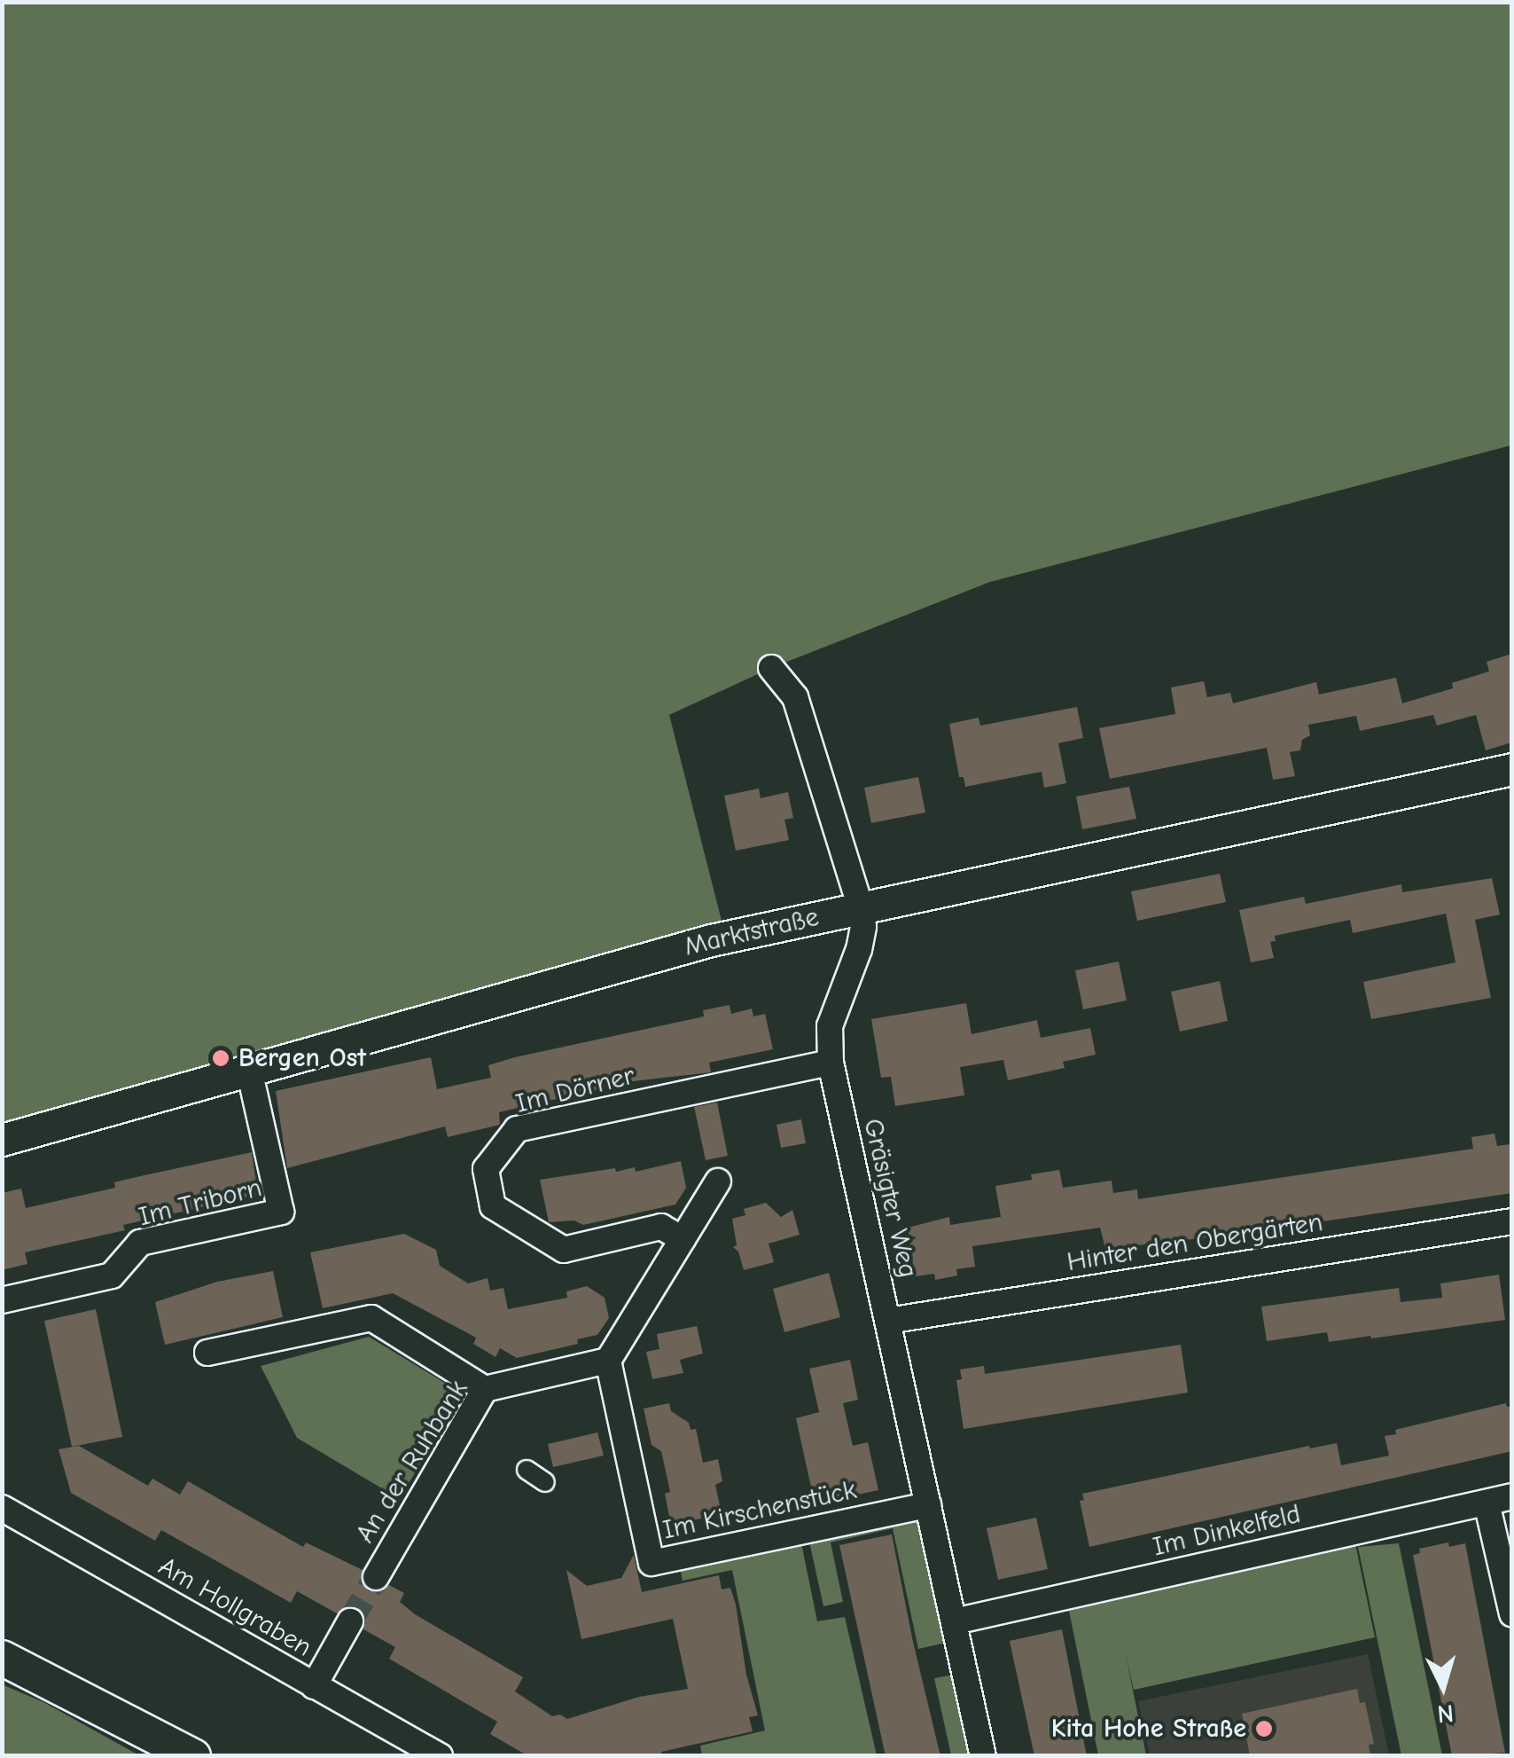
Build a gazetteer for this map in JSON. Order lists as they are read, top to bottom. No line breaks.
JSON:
{"streets":{"street":["Marktstraße","Im Dörner","Gräsigter Weg","Im Triborn","Hinter den Obergärten","An der Ruhbank","Im Kirschenstück","Im Dinkelfeld","Am Hollgraben"]},"crossings":[["Marktstraße","Gräsigter Weg"],["Marktstraße","Im Triborn"],["Im Dörner","Gräsigter Weg"],["Gräsigter Weg","Hinter den Obergärten"],["Gräsigter Weg","Im Kirschenstück"],["Gräsigter Weg","Im Dinkelfeld"],["An der Ruhbank","Im Kirschenstück"]],"places":["Bergen Ost","Kita Hohe Straße"],"north":"bottom"}
